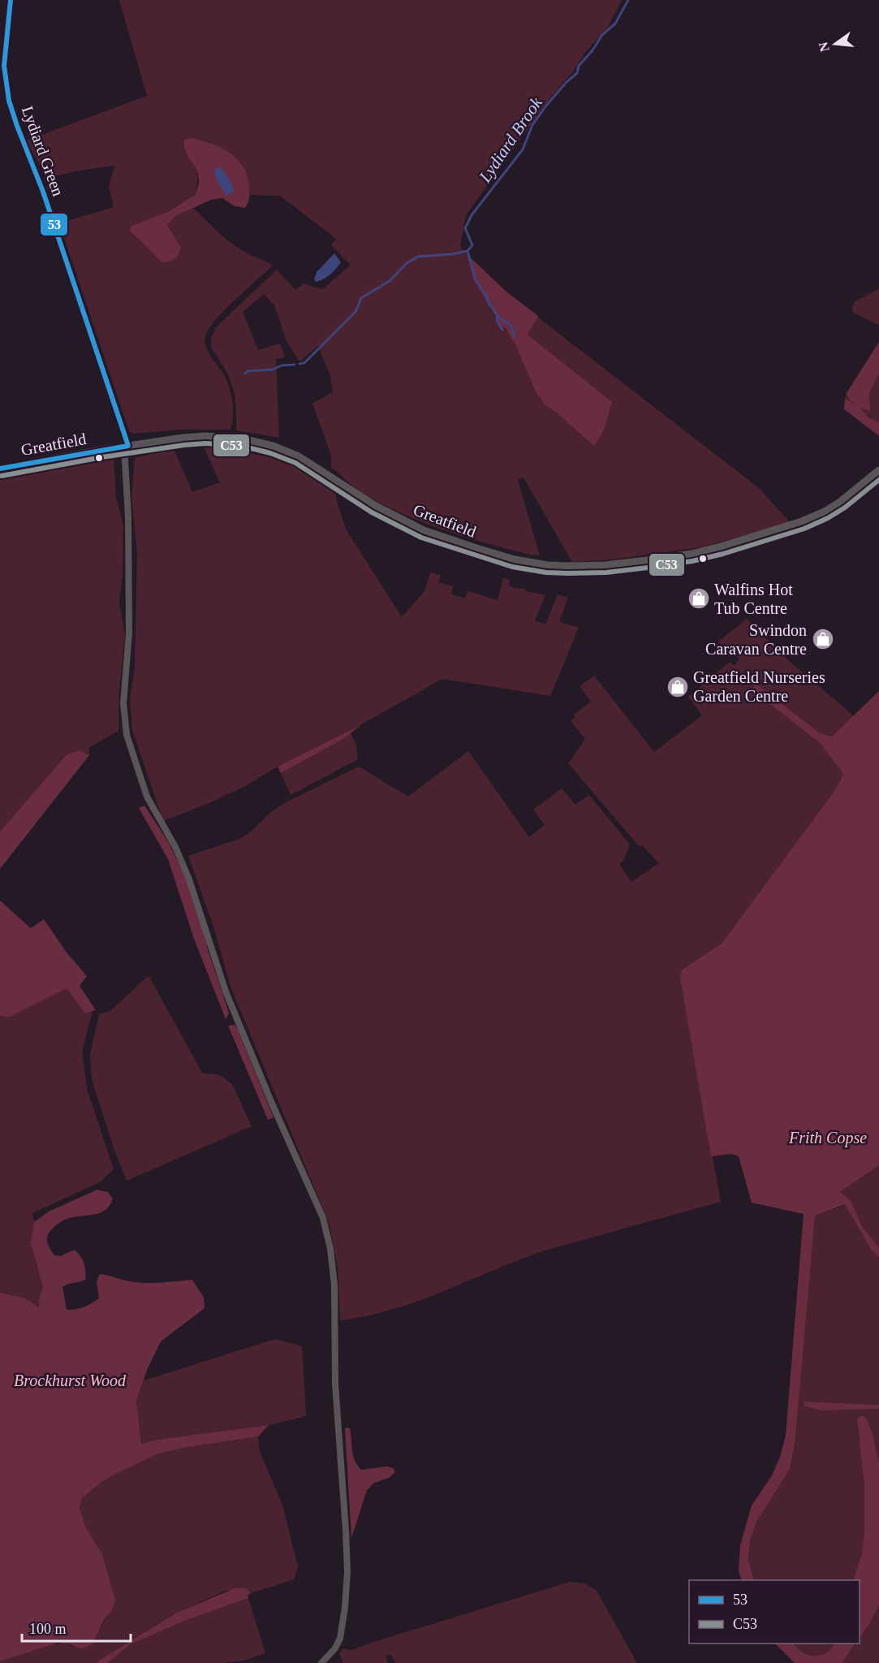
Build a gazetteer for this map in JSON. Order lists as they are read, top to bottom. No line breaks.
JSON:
{"streets":{"street":["Lydiard Green","Greatfield"]},"crossings":[["Lydiard Green","Greatfield"]],"water":["Lydiard Brook"],"parks":["Frith Copse","Brockhurst Wood"],"places":{"shop":["Walfins Hot Tub Centre","Swindon Caravan Centre","Greatfield Nurseries Garden Centre"]},"lines":["transit line 53","transit line C53"],"legend":["53","C53"],"scale_bar":"100 m","north":"left"}
